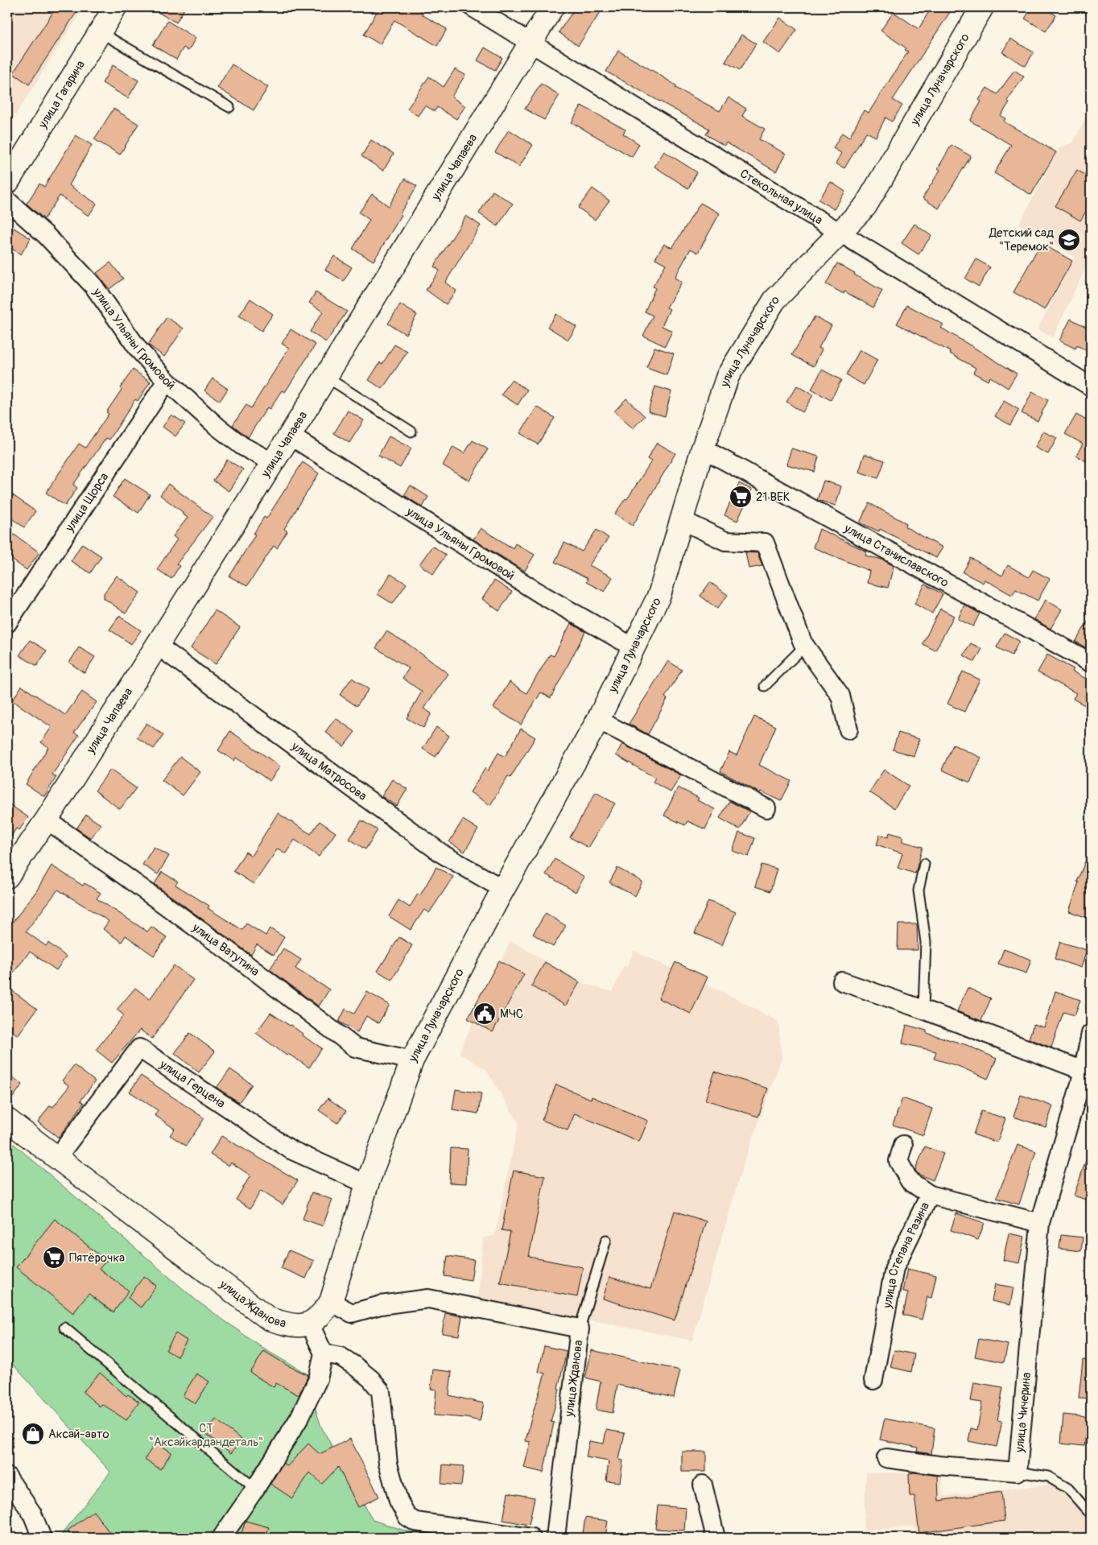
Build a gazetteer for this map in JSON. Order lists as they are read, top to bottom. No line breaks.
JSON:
{"streets":{"main road":["улица Луначарского","улица Гагарина","улица Чапаева","улица Жданова"],"street":["Стекольная улица","улица Ульяны Громовой","улица Щорса","улица Станиславского","улица Матросова","улица Ватутина","улица Герцена","улица Степана Разина","улица Чичерина"]},"crossings":[["улица Луначарского","Стекольная улица"],["улица Луначарского","улица Ульяны Громовой"],["улица Луначарского","улица Станиславского"],["улица Луначарского","улица Матросова"],["улица Луначарского","улица Ватутина"],["улица Луначарского","улица Герцена"],["улица Луначарского","улица Жданова"],["улица Чапаева","Стекольная улица"],["улица Чапаева","улица Ульяны Громовой"],["улица Чапаева","улица Матросова"],["улица Чапаева","улица Ватутина"],["улица Ульяны Громовой","улица Щорса"],["улица Герцена","улица Жданова"]],"parks":["СТ \"Аксайкардандеталь\""],"places":{"school or university":["Детский сад \"Теремок\""],"supermarket":["21 ВЕК","Пятёрочка"],"public building":["МЧС"],"shop":["Аксай-авто"]}}
